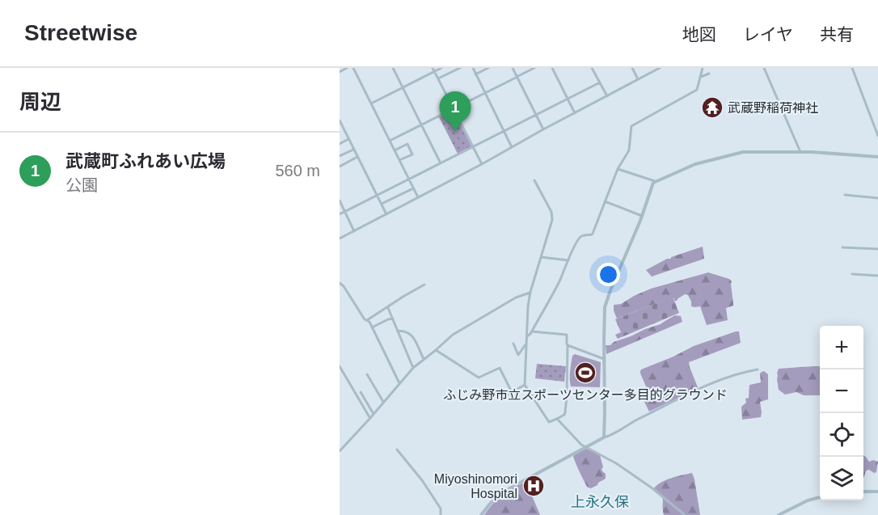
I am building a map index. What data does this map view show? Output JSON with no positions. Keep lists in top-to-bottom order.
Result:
{
  "districts": ["上永久保"],
  "places": {
    "temple": ["武蔵野稲荷神社"],
    "sports": ["ふじみ野市⽴スポーツセンター多⽬的グラウンド"],
    "hospital": ["Miyoshinomori Hospital"]
  },
  "page": {
    "header": "Streetwise",
    "nav": ["地図", "レイヤ", "共有"],
    "heading": "周辺",
    "pins": "1",
    "list": [
      {
        "mark": "1",
        "name": "武蔵町ふれあい広場",
        "note": "公園",
        "value": "560 m"
      }
    ],
    "map_buttons": ["+", "−"]
  }
}
